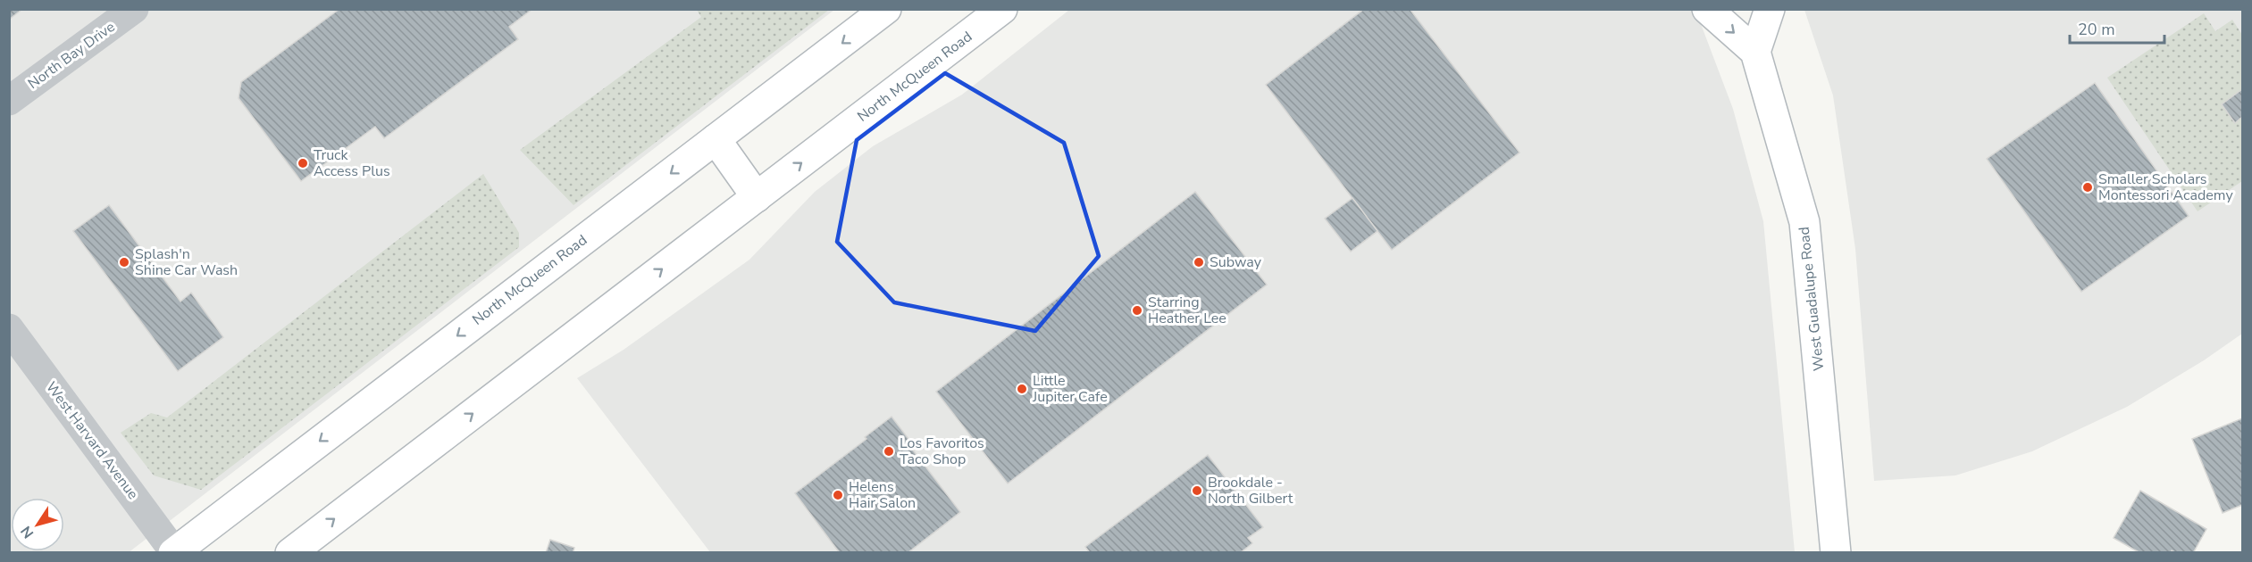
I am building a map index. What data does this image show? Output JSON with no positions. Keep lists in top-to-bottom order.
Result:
{
  "streets": {
    "main road": ["North McQueen Road", "West Guadalupe Road"],
    "street": ["North Bay Drive", "West Harvard Avenue"]
  },
  "crossings": [
    ["North McQueen Road", "West Harvard Avenue"]
  ],
  "places": [
    "Truck Access Plus",
    "Smaller Scholars Montessori Academy",
    "Splash'n Shine Car Wash",
    "Subway",
    "Starring Heather Lee",
    "Little Jupiter Cafe",
    "Los Favoritos Taco Shop",
    "Brookdale - North Gilbert",
    "Helens Hair Salon"
  ],
  "scale_bar": "20 m",
  "north": "bottom left"
}
